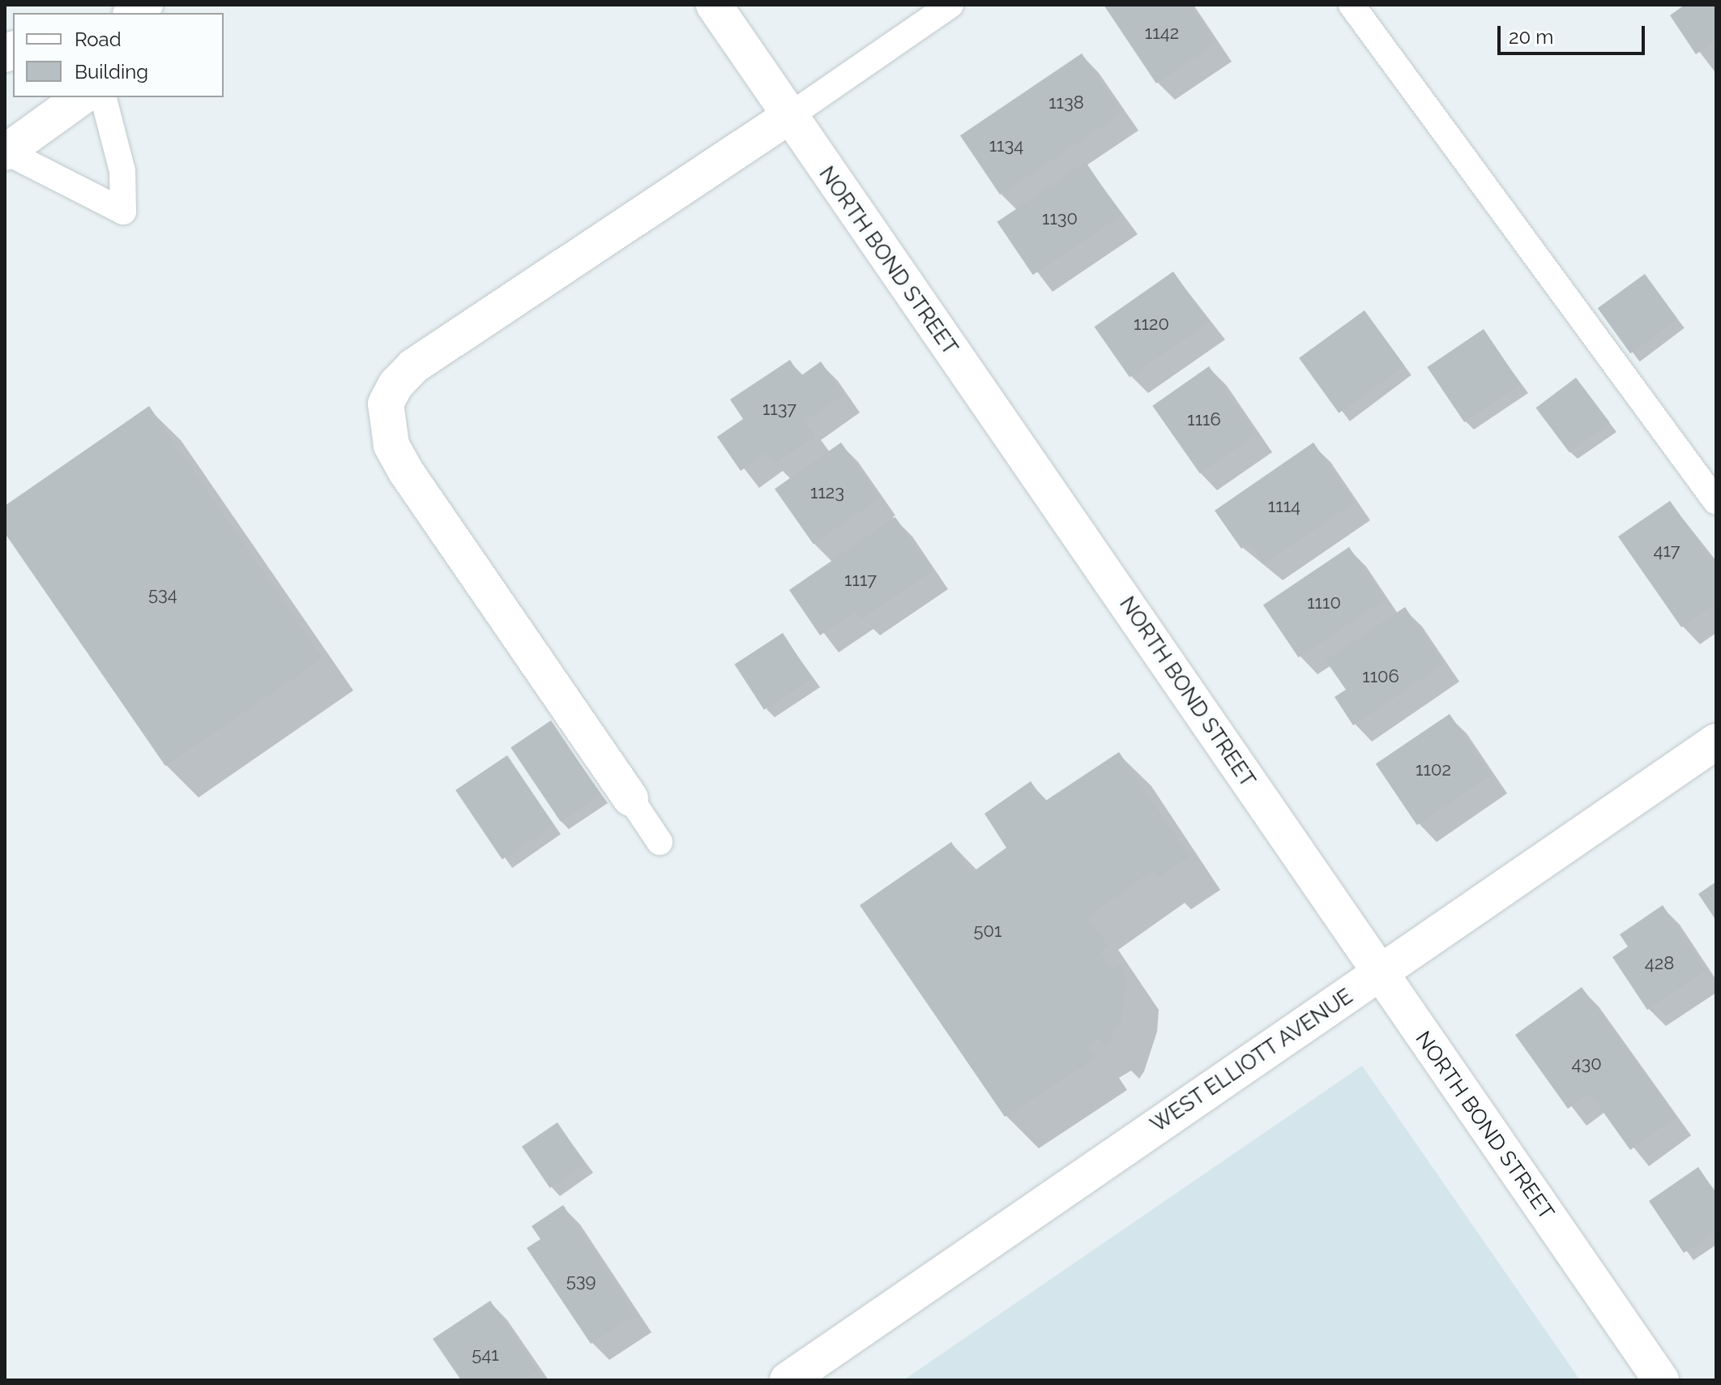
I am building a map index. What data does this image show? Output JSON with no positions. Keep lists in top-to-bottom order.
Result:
{
  "streets": {
    "street": ["NORTH BOND STREET", "WEST ELLIOTT AVENUE"]
  },
  "crossings": [
    ["NORTH BOND STREET", "WEST ELLIOTT AVENUE"]
  ],
  "house_numbers": [
    "1142",
    "1138",
    "1134",
    "1130",
    "1120",
    "1137",
    "1116",
    "1123",
    "1114",
    "417",
    "1117",
    "534",
    "1110",
    "1106",
    "1102",
    "501",
    "428",
    "430",
    "539",
    "541"
  ],
  "legend": ["Road", "Building"],
  "scale_bar": "20 m"
}
